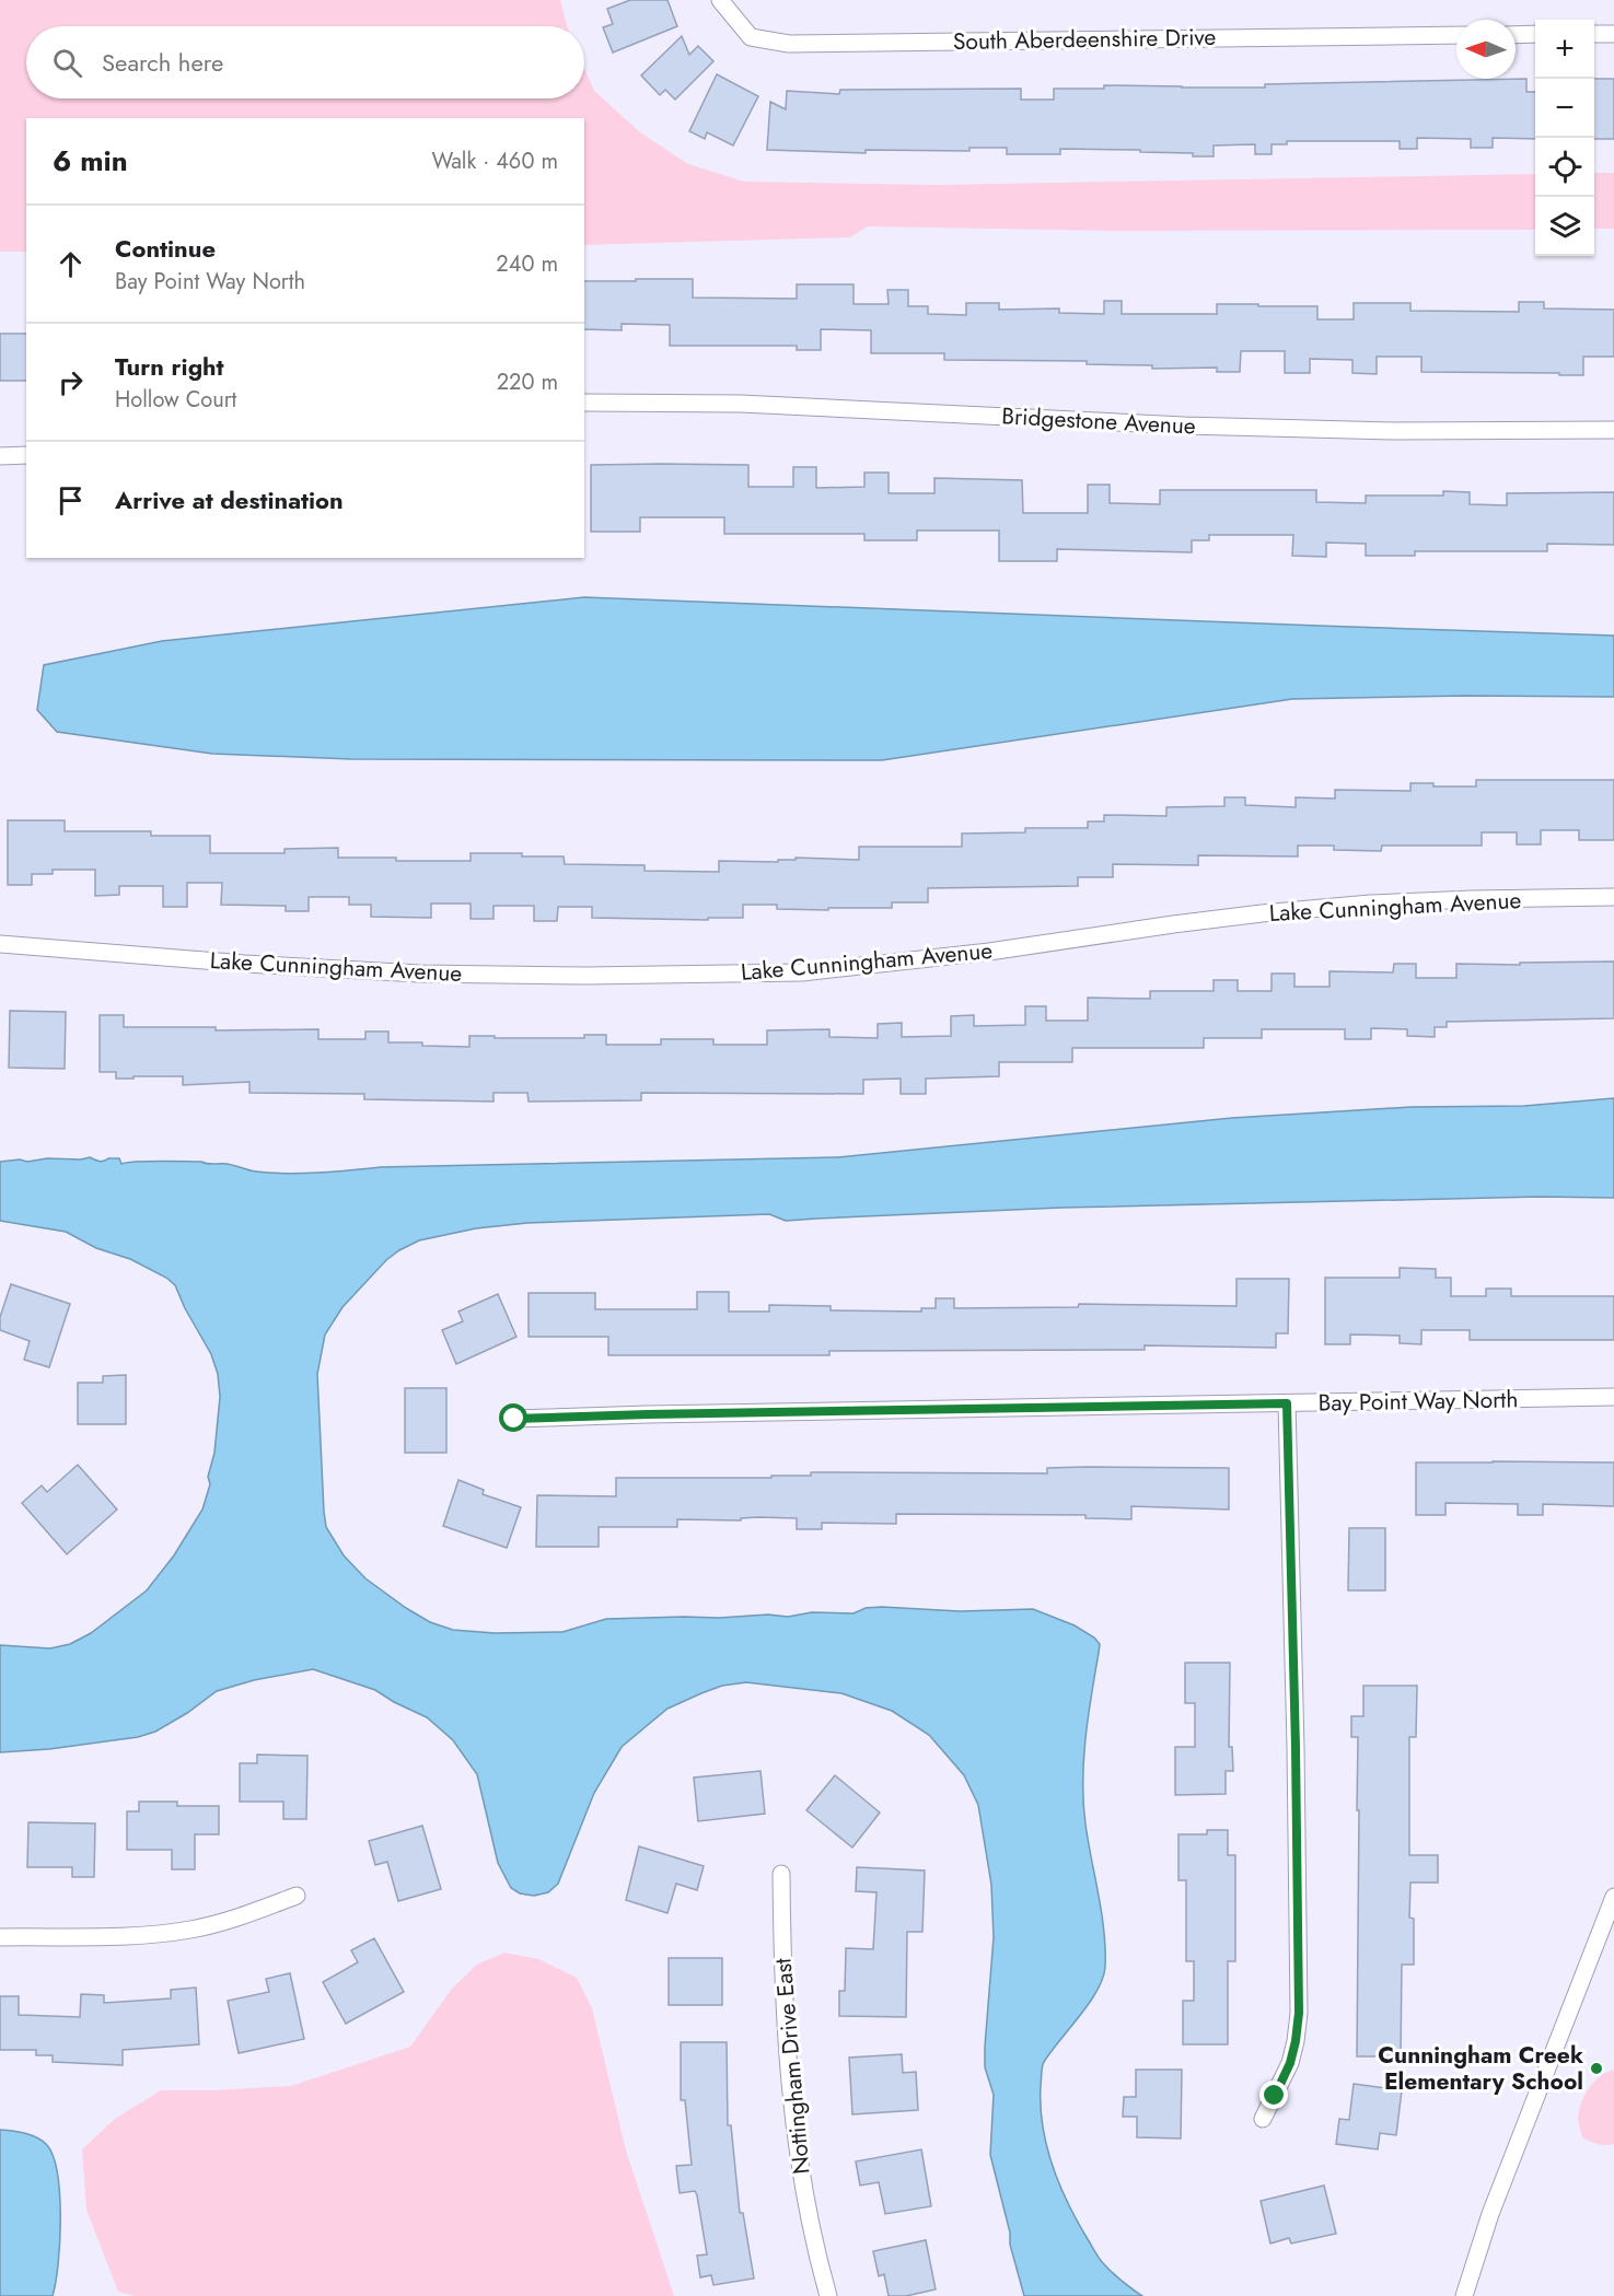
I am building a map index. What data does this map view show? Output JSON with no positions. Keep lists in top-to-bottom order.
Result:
{
  "streets": {
    "street": [
      "South Aberdeenshire Drive",
      "Bridgestone Avenue",
      "Lake Cunningham Avenue",
      "Bay Point Way North",
      "Nottingham Drive East"
    ]
  },
  "places": ["Cunningham Creek Elementary School"],
  "north": "left",
  "page": {
    "map_buttons": ["+", "−"],
    "search": "Search here",
    "heading": ["6 min", "Walk · 460 m"],
    "list": [
      ["Continue", "Bay Point Way North", "240 m"],
      ["Turn right", "Hollow Court", "220 m"],
      "Arrive at destination"
    ]
  }
}
